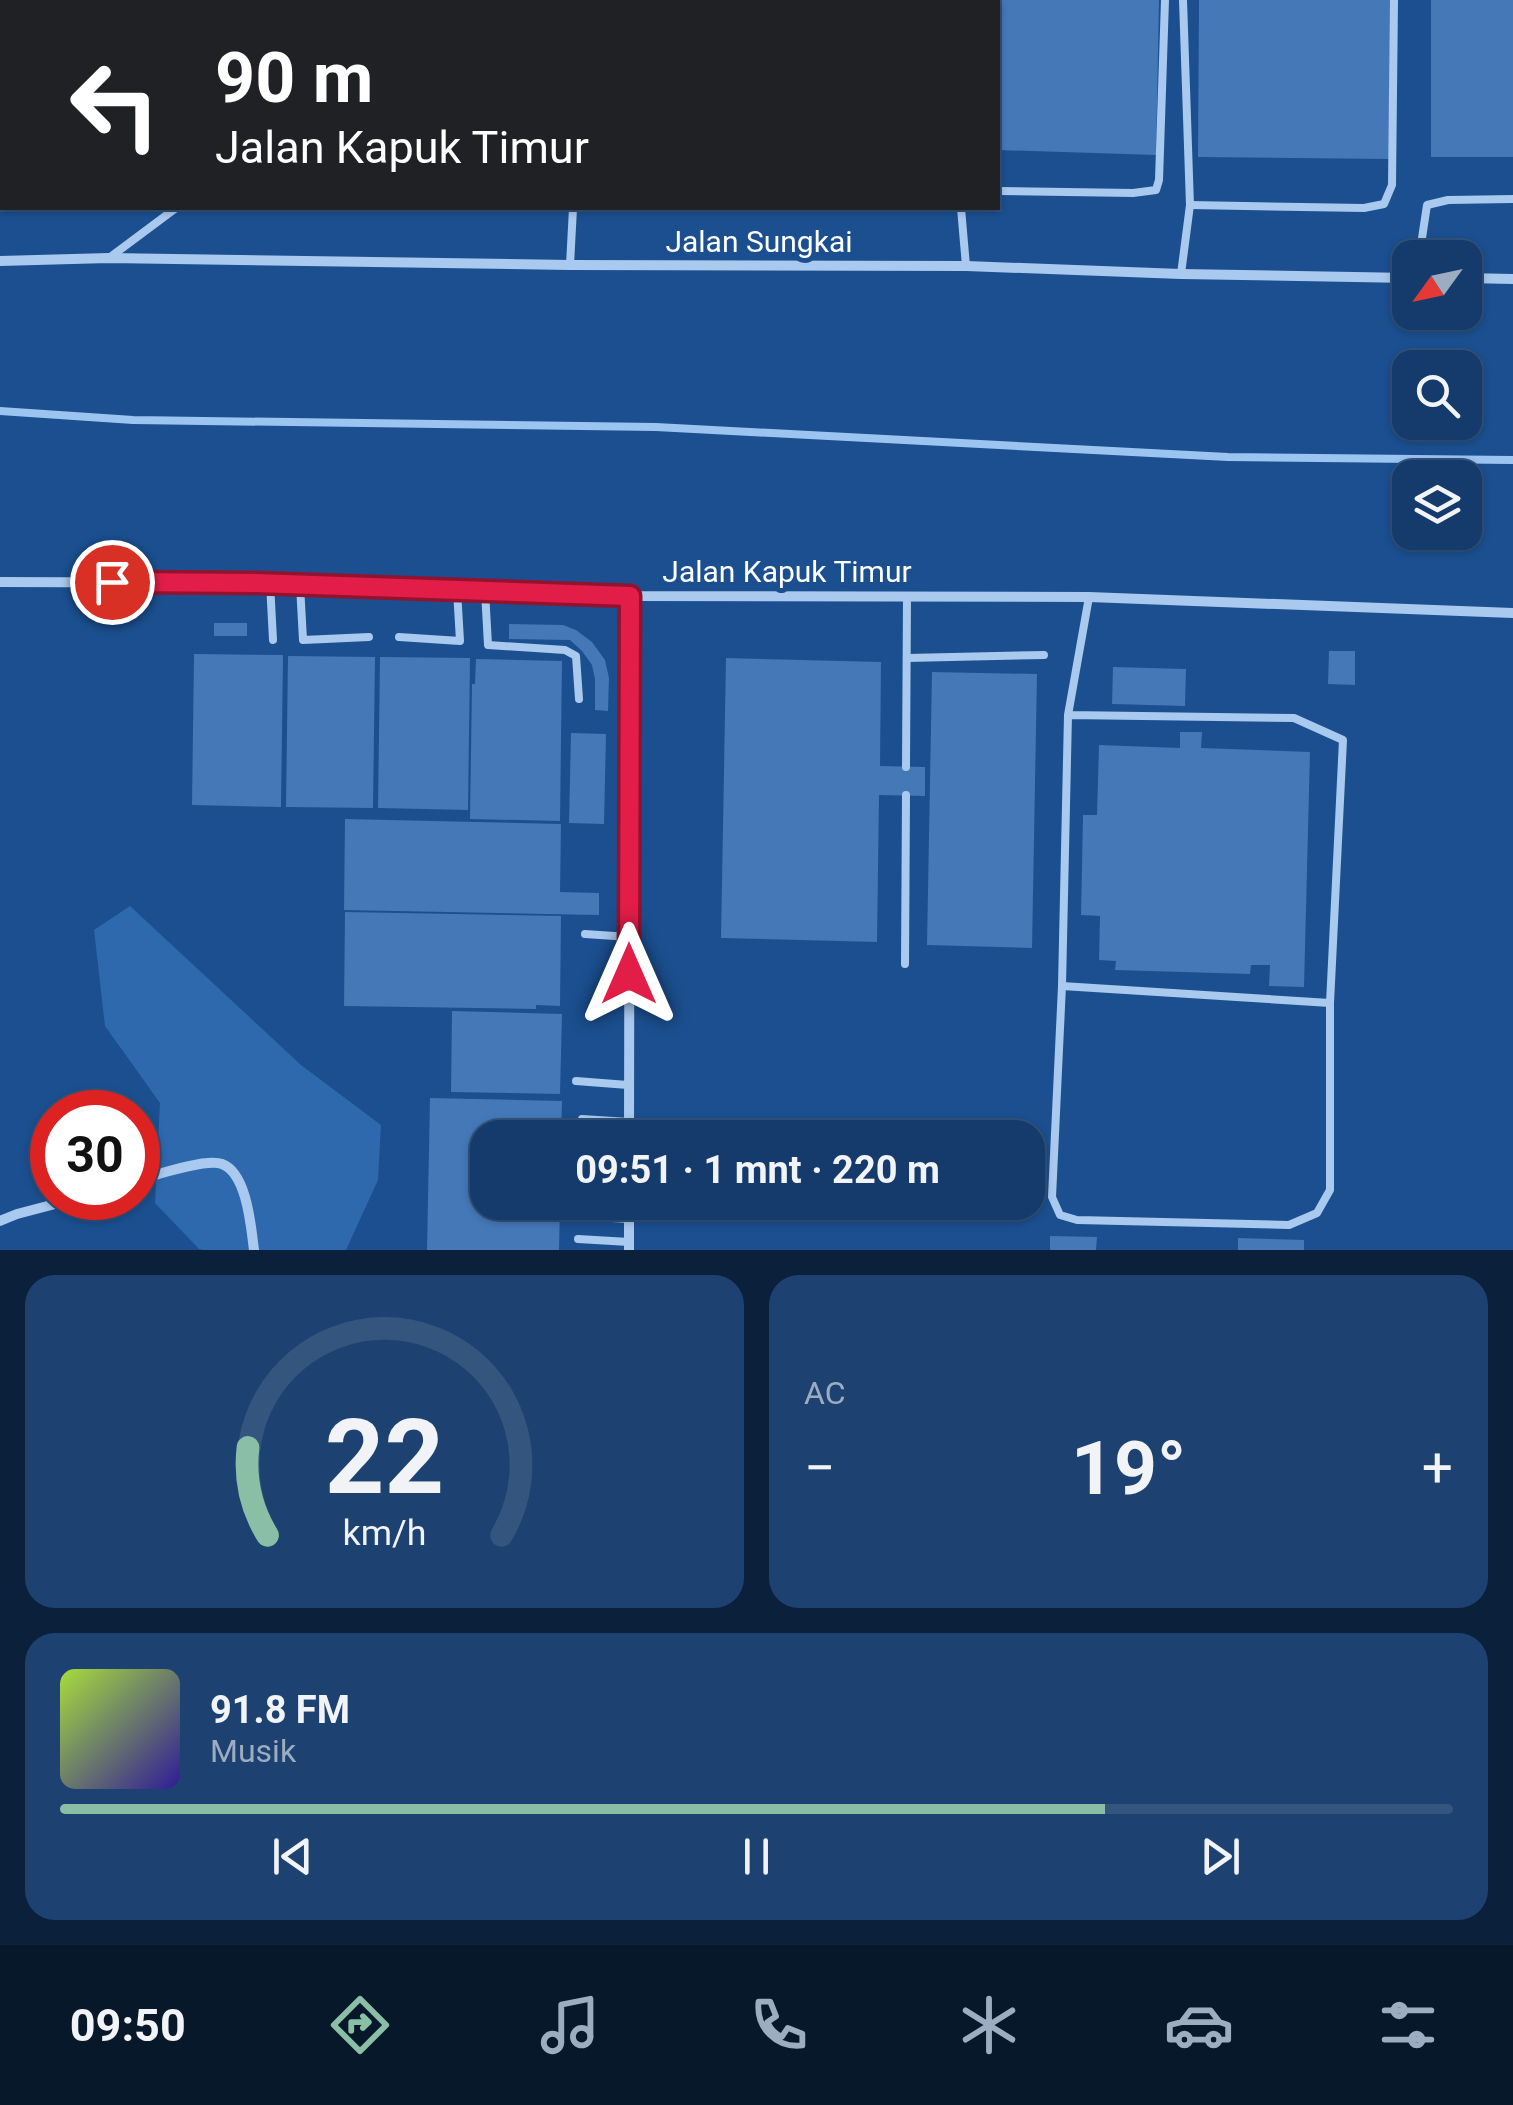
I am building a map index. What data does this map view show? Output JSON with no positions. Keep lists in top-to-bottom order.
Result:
{
  "streets": {
    "street": ["Jalan Sungkai", "Jalan Kapuk Timur"]
  },
  "north": "bottom left",
  "page": {
    "turn": ["90 m", "Jalan Kapuk Timur"],
    "limit": "30",
    "trip": "09:51 · 1 mnt · 220 m",
    "tile": "AC",
    "heat": ["−", "19°", "+"],
    "song": ["91.8 FM", "Musik"],
    "tabs": "09:50",
    "gauge": ["22", "km/h"]
  }
}
